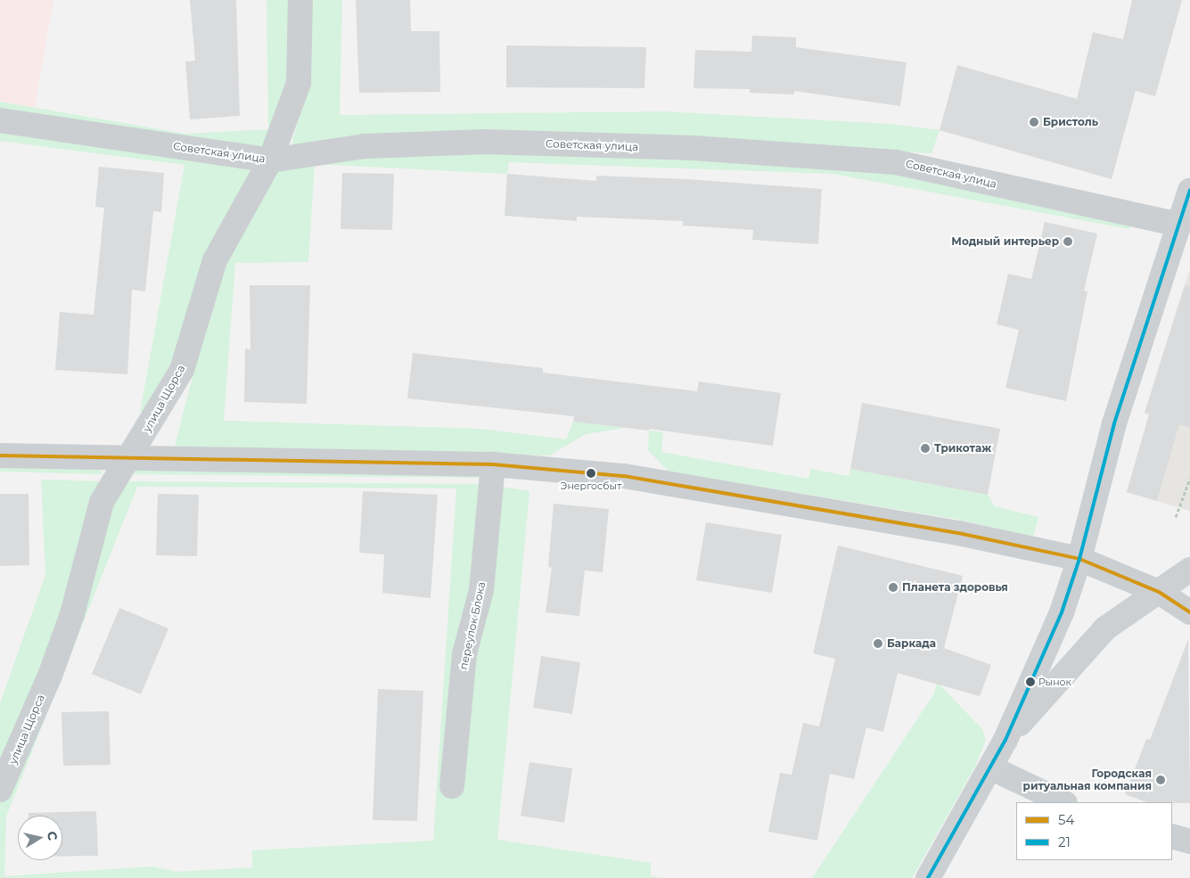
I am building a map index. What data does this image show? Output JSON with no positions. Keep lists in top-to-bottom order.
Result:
{
  "streets": {
    "street": ["Советская улица", "улица Щорса", "переулок Блока"]
  },
  "crossings": [
    ["Советская улица", "улица Щорса"]
  ],
  "places": [
    "Бристоль",
    "Модный интерьер",
    "Трикотаж",
    "Энергосбыт",
    "Планета здоровья",
    "Баркада",
    "Рынок",
    "Городская ритуальная компания"
  ],
  "lines": ["transit line 21", "transit line 54"],
  "legend": ["54", "21"],
  "north": "right"
}
